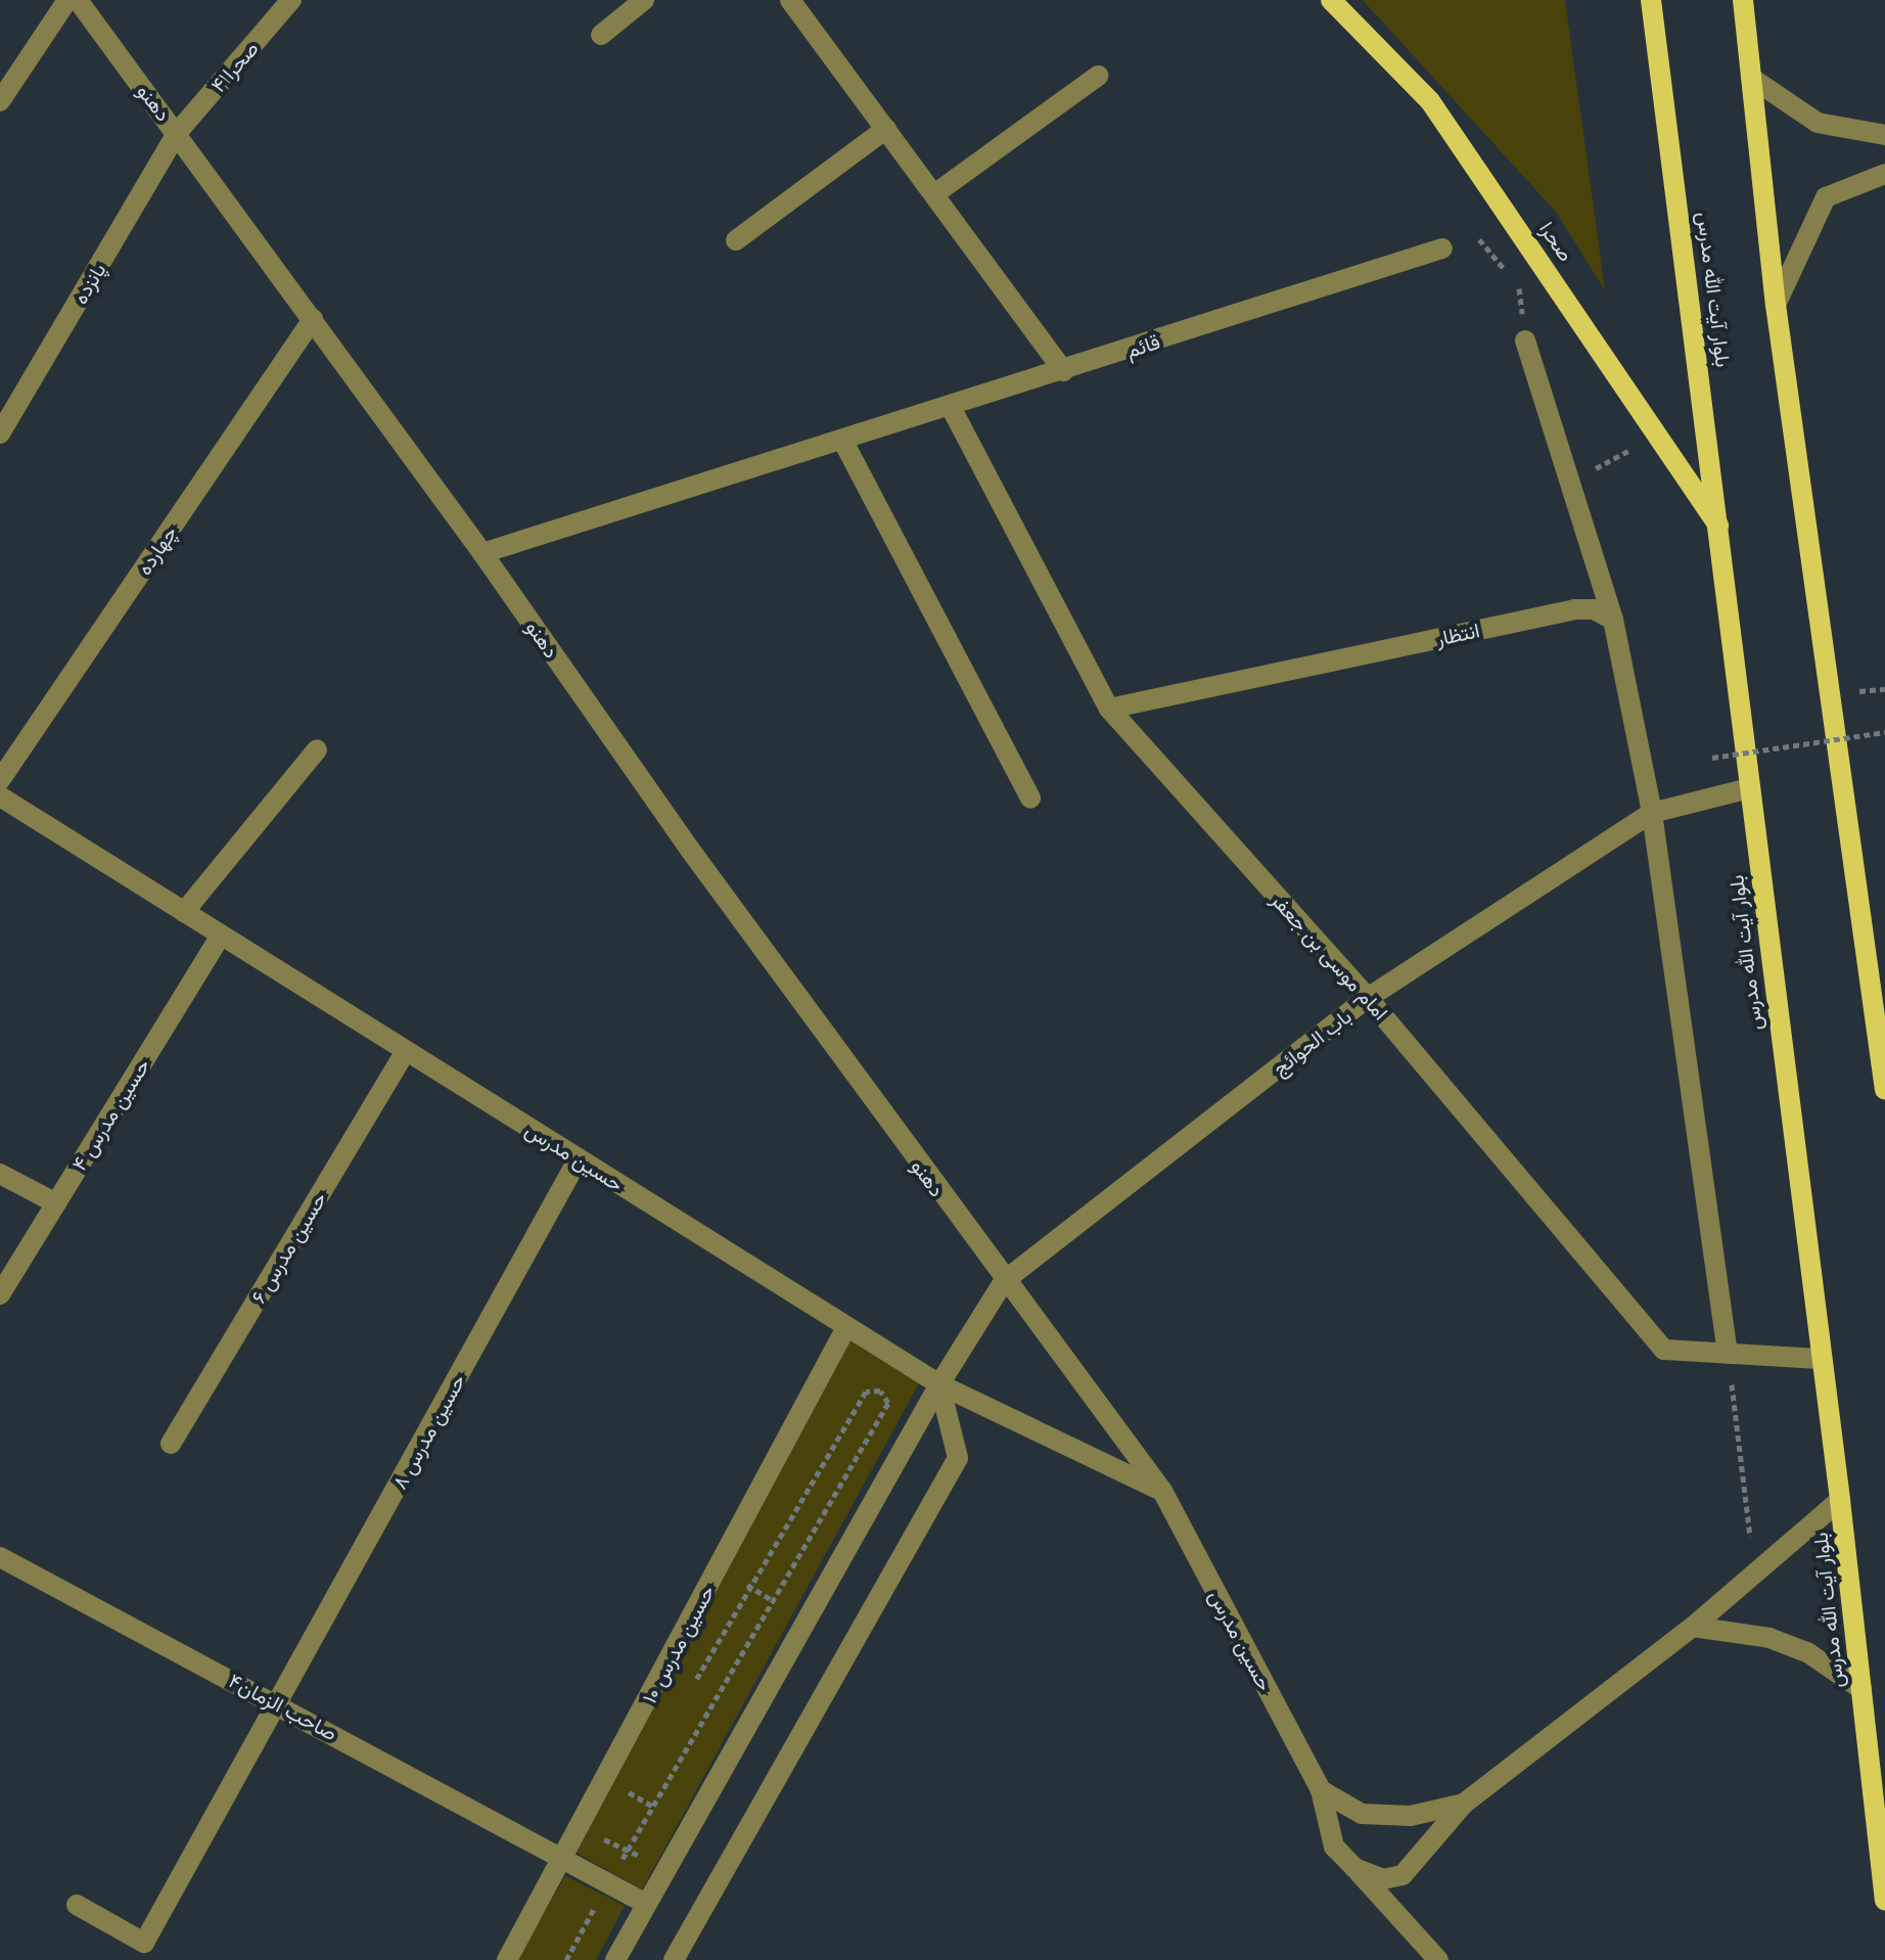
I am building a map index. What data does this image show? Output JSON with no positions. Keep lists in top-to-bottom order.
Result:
{
  "streets": {
    "main road": ["صحرا", "بلوار آیت الله مدرس"],
    "street": [
      "صحرا۴۱",
      "دهنو",
      "پانزده",
      "قائم",
      "چهارده",
      "انتظار",
      "امام موسی بن جعفر",
      "باب الحوائج",
      "حسین مدرس ۴",
      "حسین مدرس",
      "حسین مدرس ۶",
      "حسین مدرس ۸",
      "حسین مدرس ۱۰",
      "صاحب الزمان۴"
    ]
  },
  "crossings": [
    ["صحرا۴۱", "دهنو"],
    ["صحرا۴۱", "پانزده"],
    ["دهنو", "پانزده"],
    ["دهنو", "قائم"],
    ["دهنو", "چهارده"],
    ["دهنو", "باب الحوائج"],
    ["دهنو", "حسین مدرس"],
    ["صحرا", "بلوار آیت الله مدرس"],
    ["بلوار آیت الله مدرس", "امام موسی بن جعفر"],
    ["بلوار آیت الله مدرس", "باب الحوائج"],
    ["قائم", "امام موسی بن جعفر"],
    ["انتظار", "امام موسی بن جعفر"],
    ["امام موسی بن جعفر", "باب الحوائج"],
    ["باب الحوائج", "حسین مدرس"],
    ["حسین مدرس ۴", "حسین مدرس"],
    ["حسین مدرس", "حسین مدرس ۶"],
    ["حسین مدرس", "حسین مدرس ۸"],
    ["حسین مدرس", "حسین مدرس ۱۰"],
    ["حسین مدرس ۸", "صاحب الزمان۴"],
    ["حسین مدرس ۱۰", "صاحب الزمان۴"]
  ]
}
